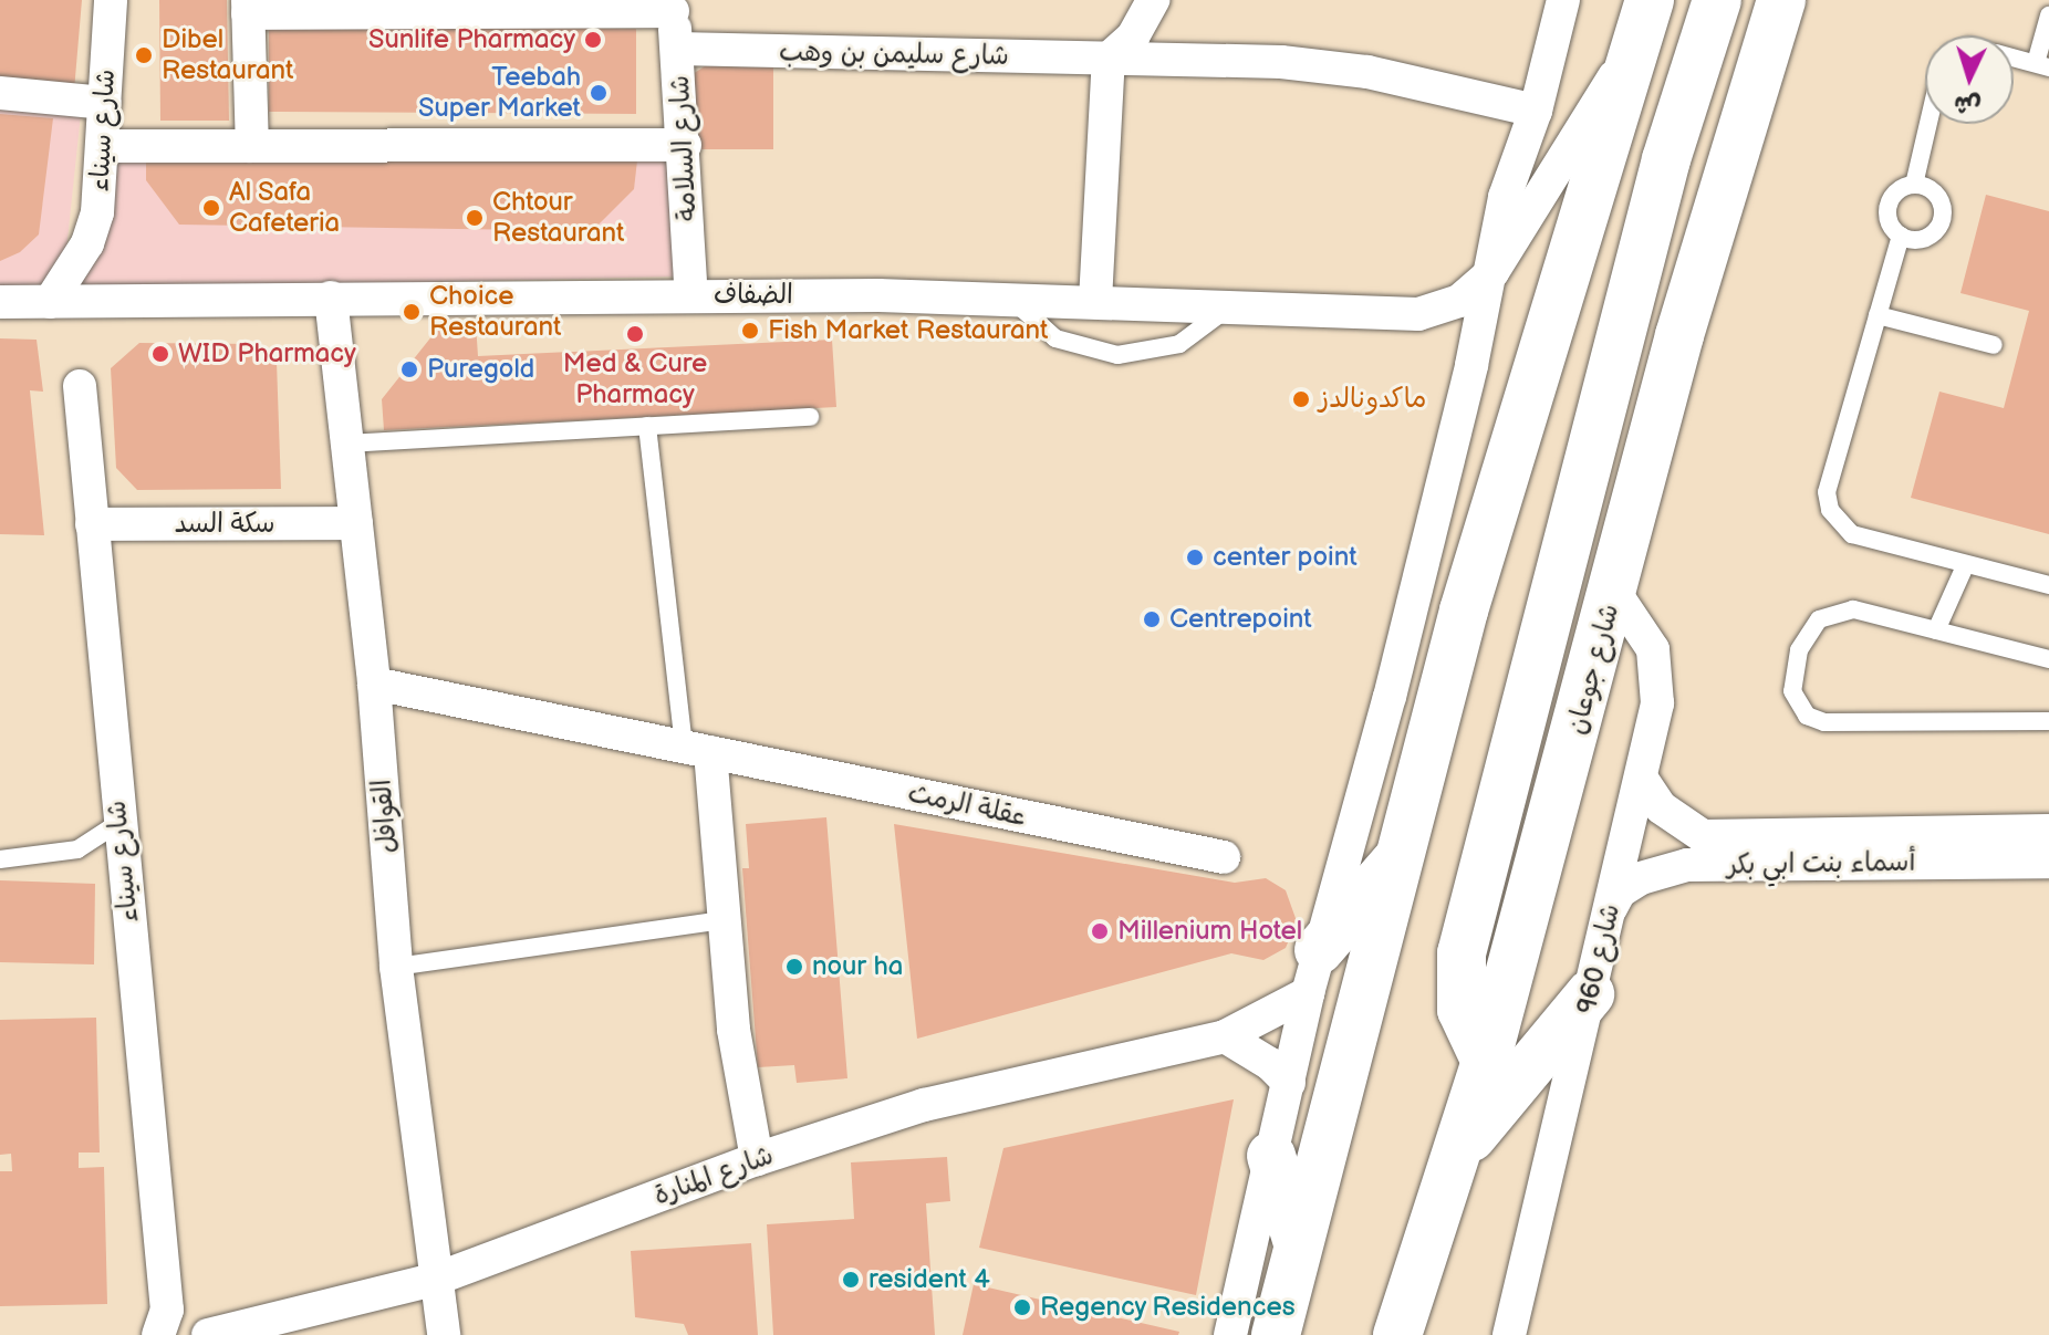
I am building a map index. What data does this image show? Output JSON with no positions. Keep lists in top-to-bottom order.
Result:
{
  "streets": {
    "main road": ["شارع جوعان"],
    "street": [
      "شارع سليمن بن وهب",
      "شارع سيناء",
      "شارع السلامة",
      "الضفاف",
      "سكة السد",
      "عقلة الرمث",
      "القوافل",
      "أسماء بنت ابي بكر",
      "شارع 960",
      "شارع المنارة"
    ]
  },
  "crossings": [
    ["شارع سليمن بن وهب", "شارع السلامة"],
    ["شارع سيناء", "الضفاف"],
    ["شارع سيناء", "سكة السد"],
    ["شارع السلامة", "الضفاف"],
    ["الضفاف", "القوافل"],
    ["سكة السد", "القوافل"],
    ["شارع جوعان", "شارع 960"],
    ["عقلة الرمث", "القوافل"],
    ["القوافل", "شارع المنارة"],
    ["أسماء بنت ابي بكر", "شارع 960"]
  ],
  "places": [
    "Sunlife Pharmacy",
    "Dibel Restaurant",
    "Teebah Super Market",
    "Al Safa Cafeteria",
    "Chtour Restaurant",
    "Choice Restaurant",
    "Fish Market Restaurant",
    "Med & Cure Pharmacy",
    "WID Pharmacy",
    "Puregold",
    "ماكدونالدز",
    "center point",
    "Centrepoint",
    "Millenium Hotel",
    "nour ha",
    "resident 4",
    "Regency Residences"
  ],
  "north": "bottom"
}
